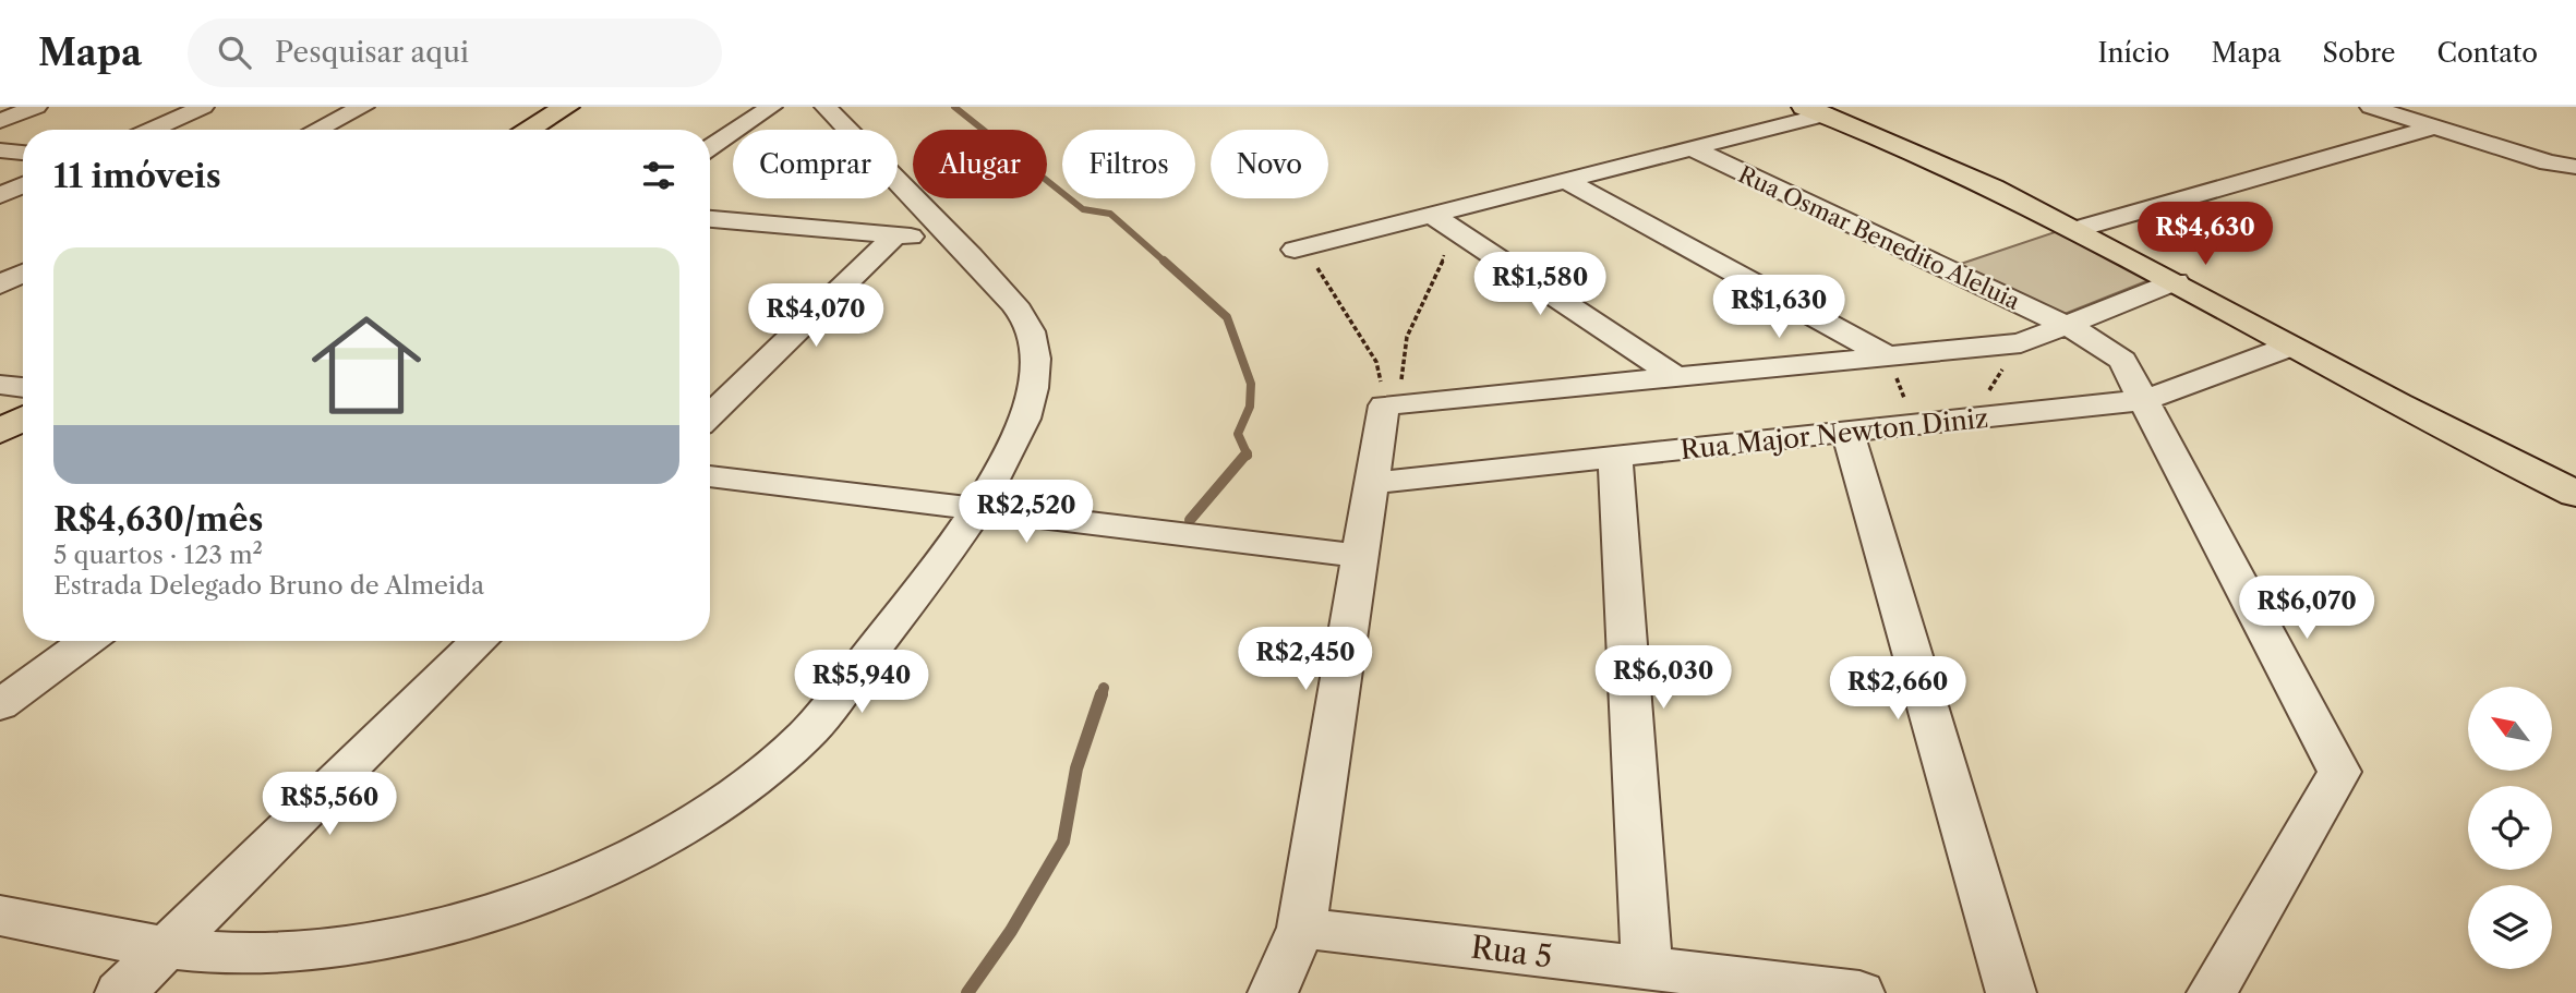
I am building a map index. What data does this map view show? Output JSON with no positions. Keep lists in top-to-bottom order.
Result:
{
  "streets": {
    "street": ["Rua Osmar Benedito Aleluia", "Rua Major Newton Diniz", "Rua 5"]
  },
  "crossings": [
    ["Rua Osmar Benedito Aleluia", "Rua Major Newton Diniz"]
  ],
  "north": "top left",
  "page": {
    "header": "Mapa",
    "search": "Pesquisar aqui",
    "nav": [
      "Início",
      "Mapa",
      "Sobre",
      "Contato"
    ],
    "chip": [
      "Comprar",
      "Alugar",
      "Filtros",
      "Novo"
    ],
    "heading": "11 imóveis",
    "price": [
      "R$4,630",
      "R$1,580",
      "R$1,630",
      "R$4,070",
      "R$2,520",
      "R$6,070",
      "R$2,450",
      "R$6,030",
      "R$5,940",
      "R$2,660",
      "R$5,560"
    ],
    "list": [
      {
        "name": "R$4,630/mês",
        "note": "5 quartos · 123 m² · Estrada Delegado Bruno de Almeida"
      }
    ]
  }
}
